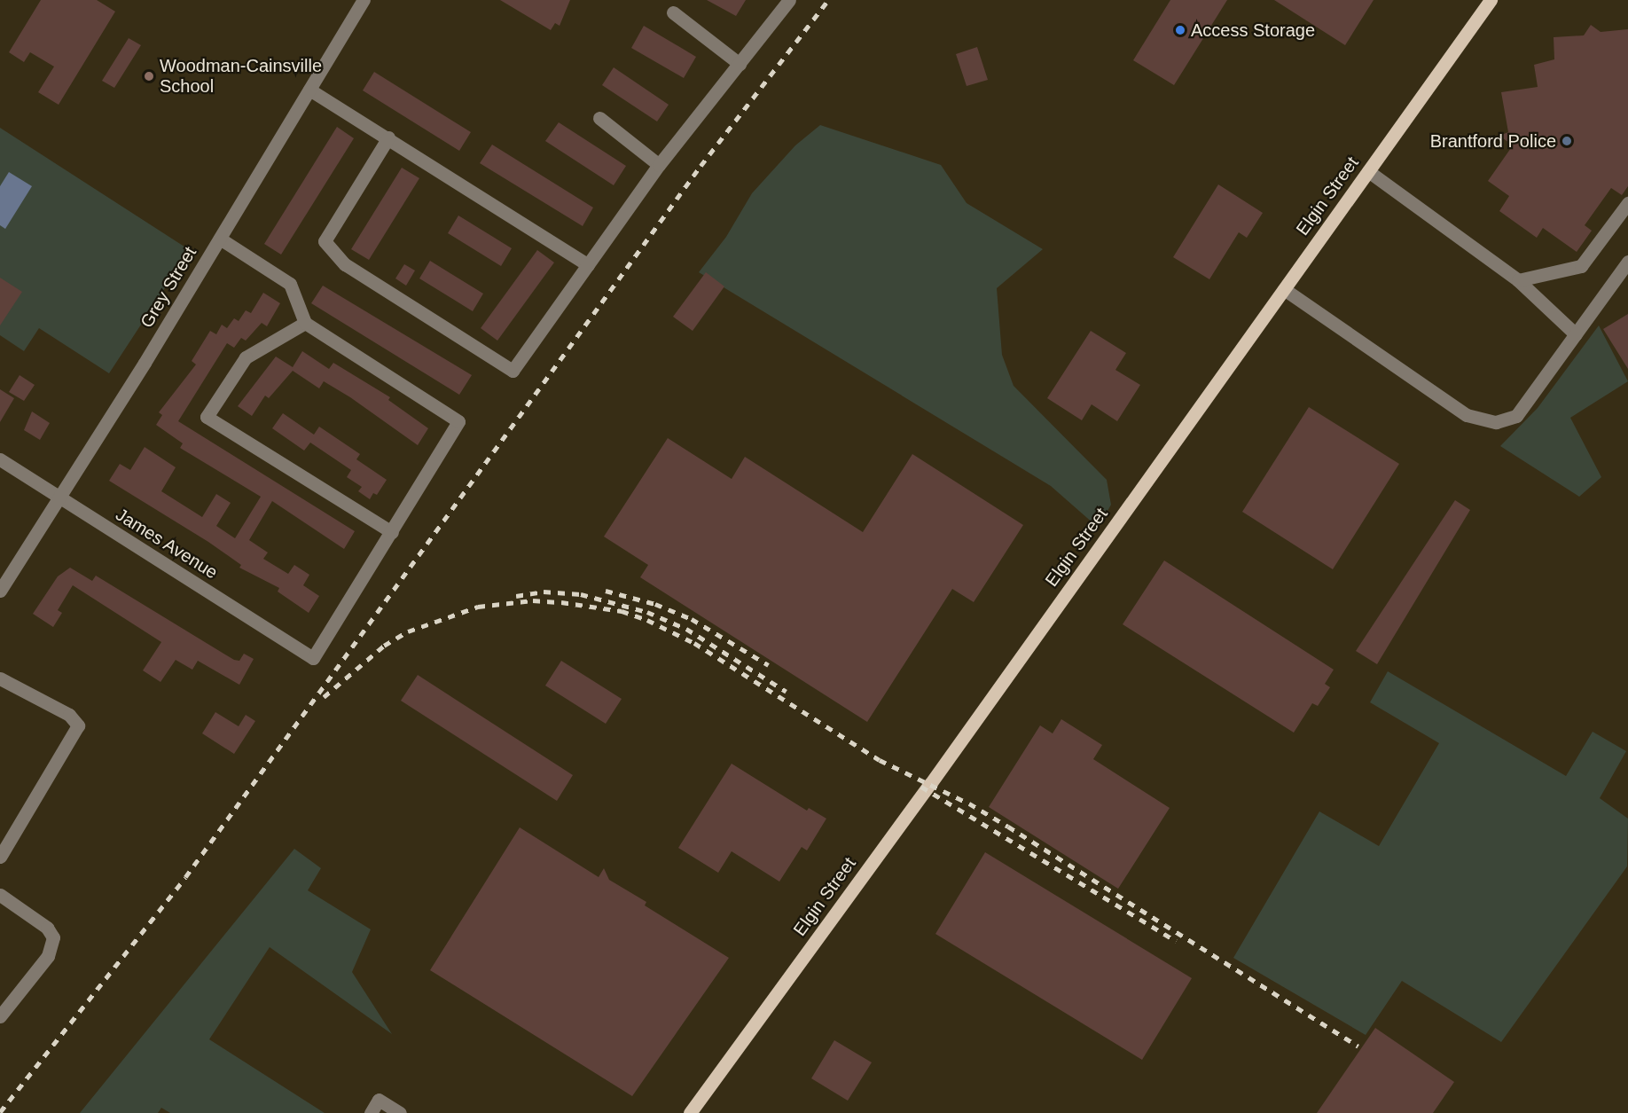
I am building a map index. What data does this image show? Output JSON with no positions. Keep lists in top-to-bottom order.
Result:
{
  "streets": {
    "main road": ["Elgin Street"],
    "street": ["Grey Street", "James Avenue"]
  },
  "crossings": [
    ["Grey Street", "James Avenue"]
  ],
  "places": ["Access Storage", "Woodman-Cainsville School", "Brantford Police"]
}
